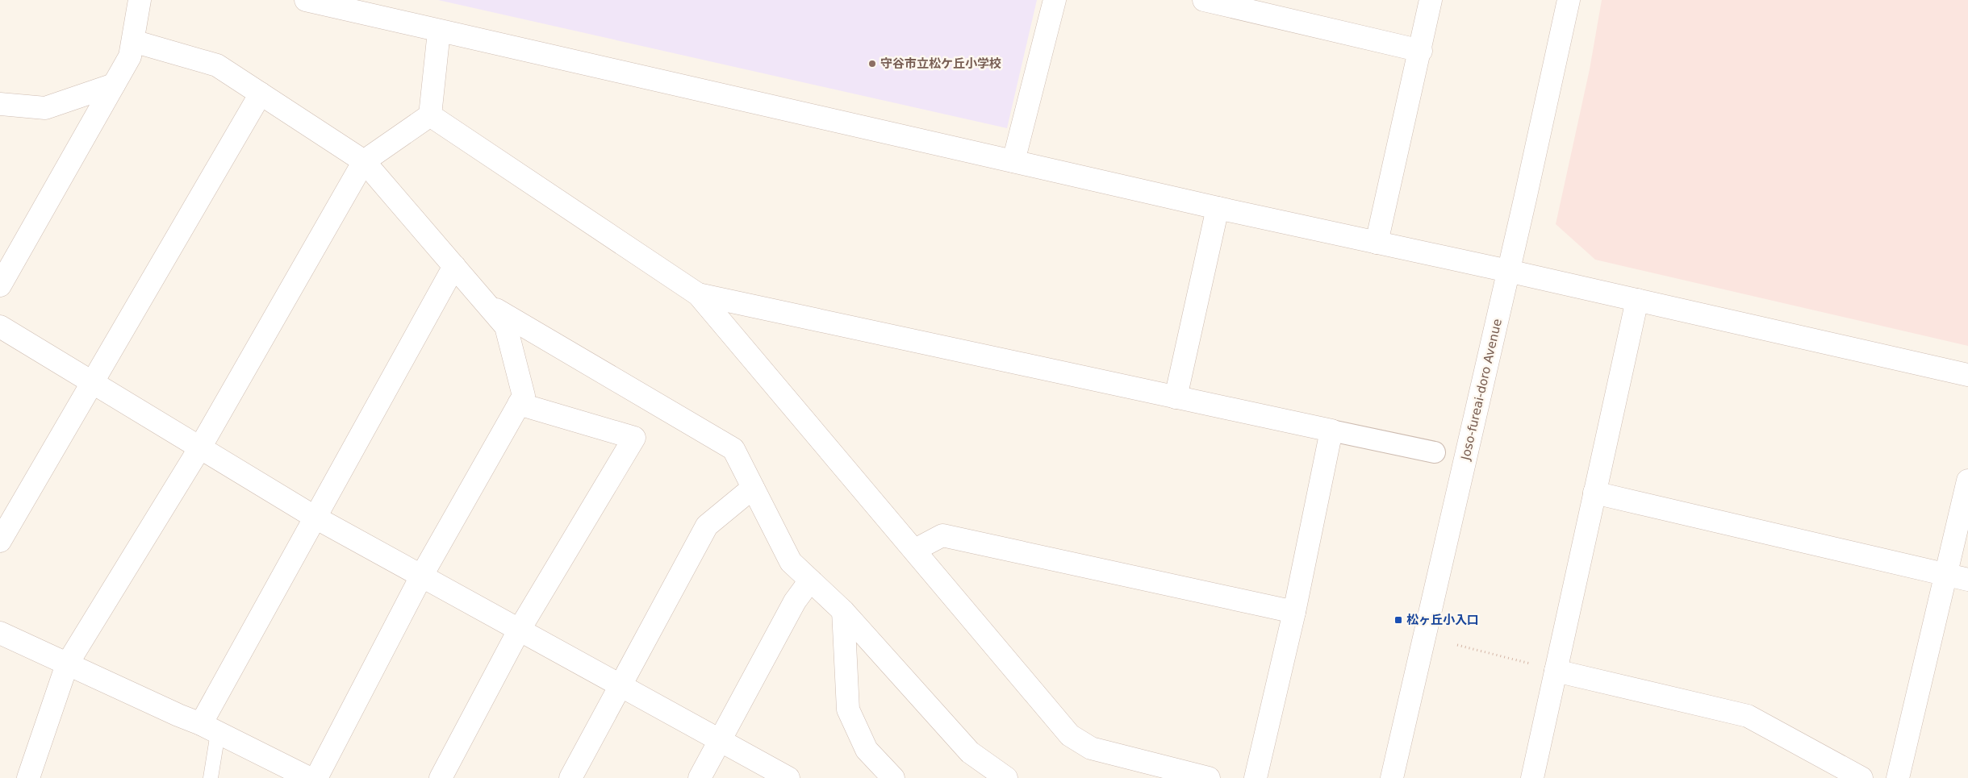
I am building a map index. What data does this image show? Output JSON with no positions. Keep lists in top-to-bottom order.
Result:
{
  "streets": {
    "street": ["Joso-fureai-doro Avenue"]
  },
  "places": {
    "other": ["守谷市立松ケ丘小学校"],
    "transit": ["松ヶ丘小入口"]
  }
}
